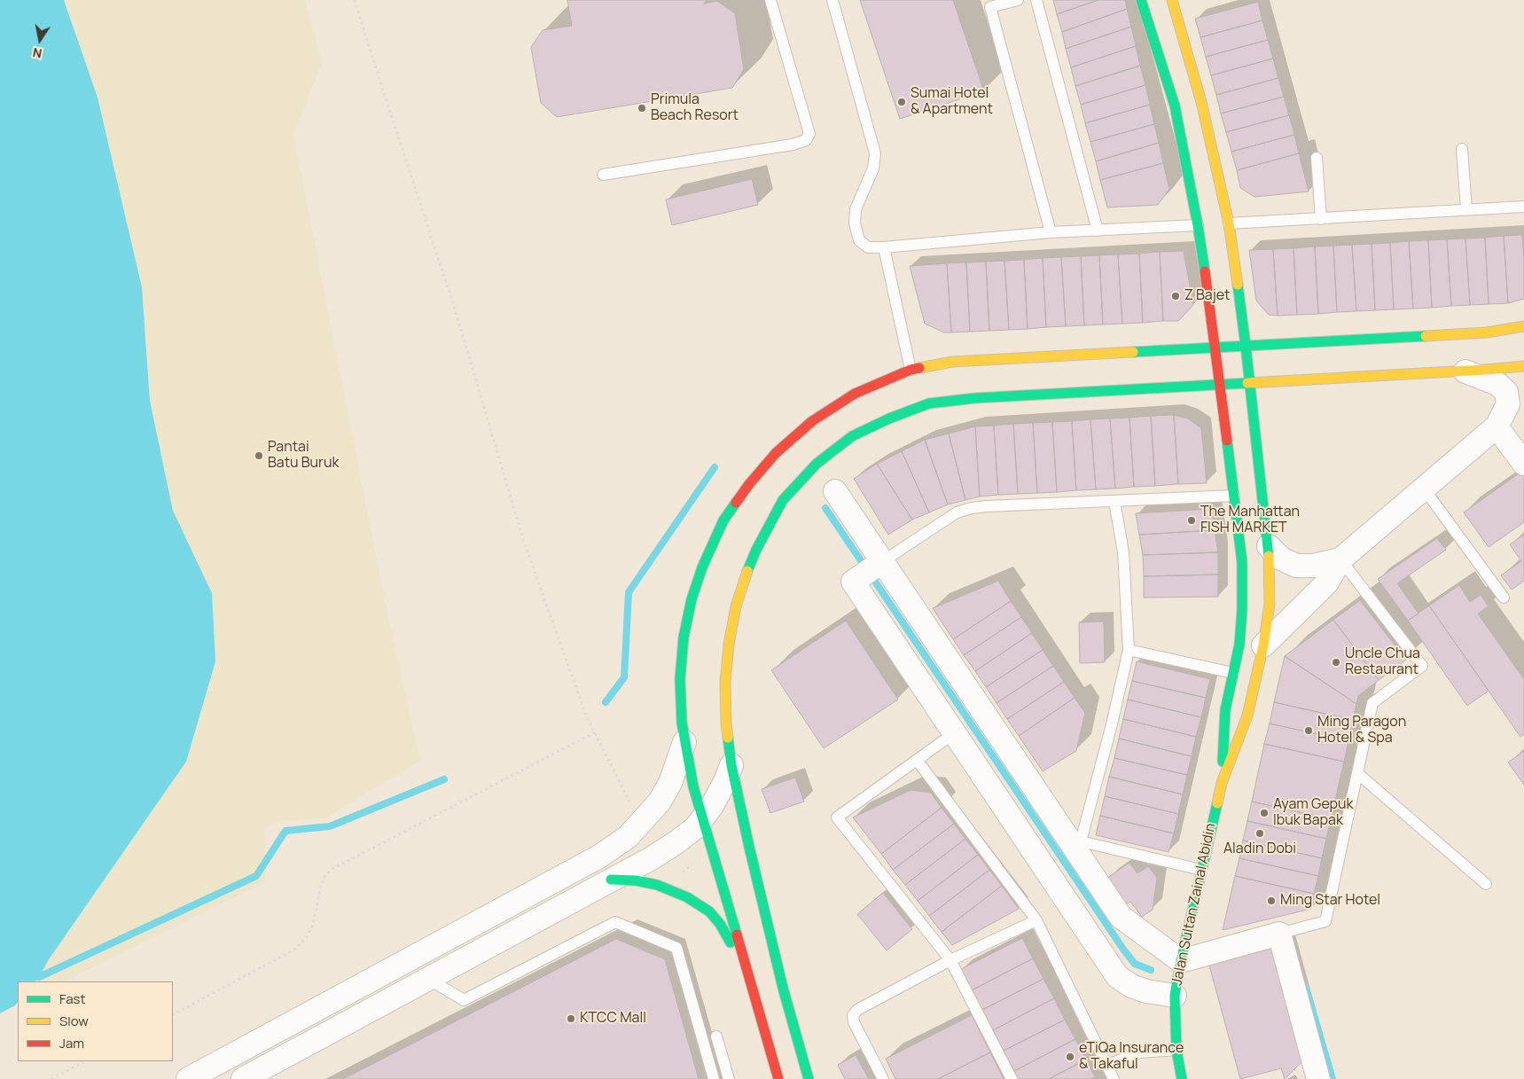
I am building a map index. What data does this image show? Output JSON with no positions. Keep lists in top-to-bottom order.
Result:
{
  "streets": {
    "main road": ["Jalan Sultan Zainal Abidin"]
  },
  "places": [
    "Sumai Hotel & Apartment",
    "Primula Beach Resort",
    "Z Bajet",
    "Pantai Batu Buruk",
    "The Manhattan FISH MARKET",
    "Uncle Chua Restaurant",
    "Ming Paragon Hotel & Spa",
    "Ayam Gepuk Ibuk Bapak",
    "Aladin Dobi",
    "Ming Star Hotel",
    "KTCC Mall",
    "eTiQa Insurance & Takaful"
  ],
  "legend": ["Fast", "Slow", "Jam"],
  "north": "bottom"
}
